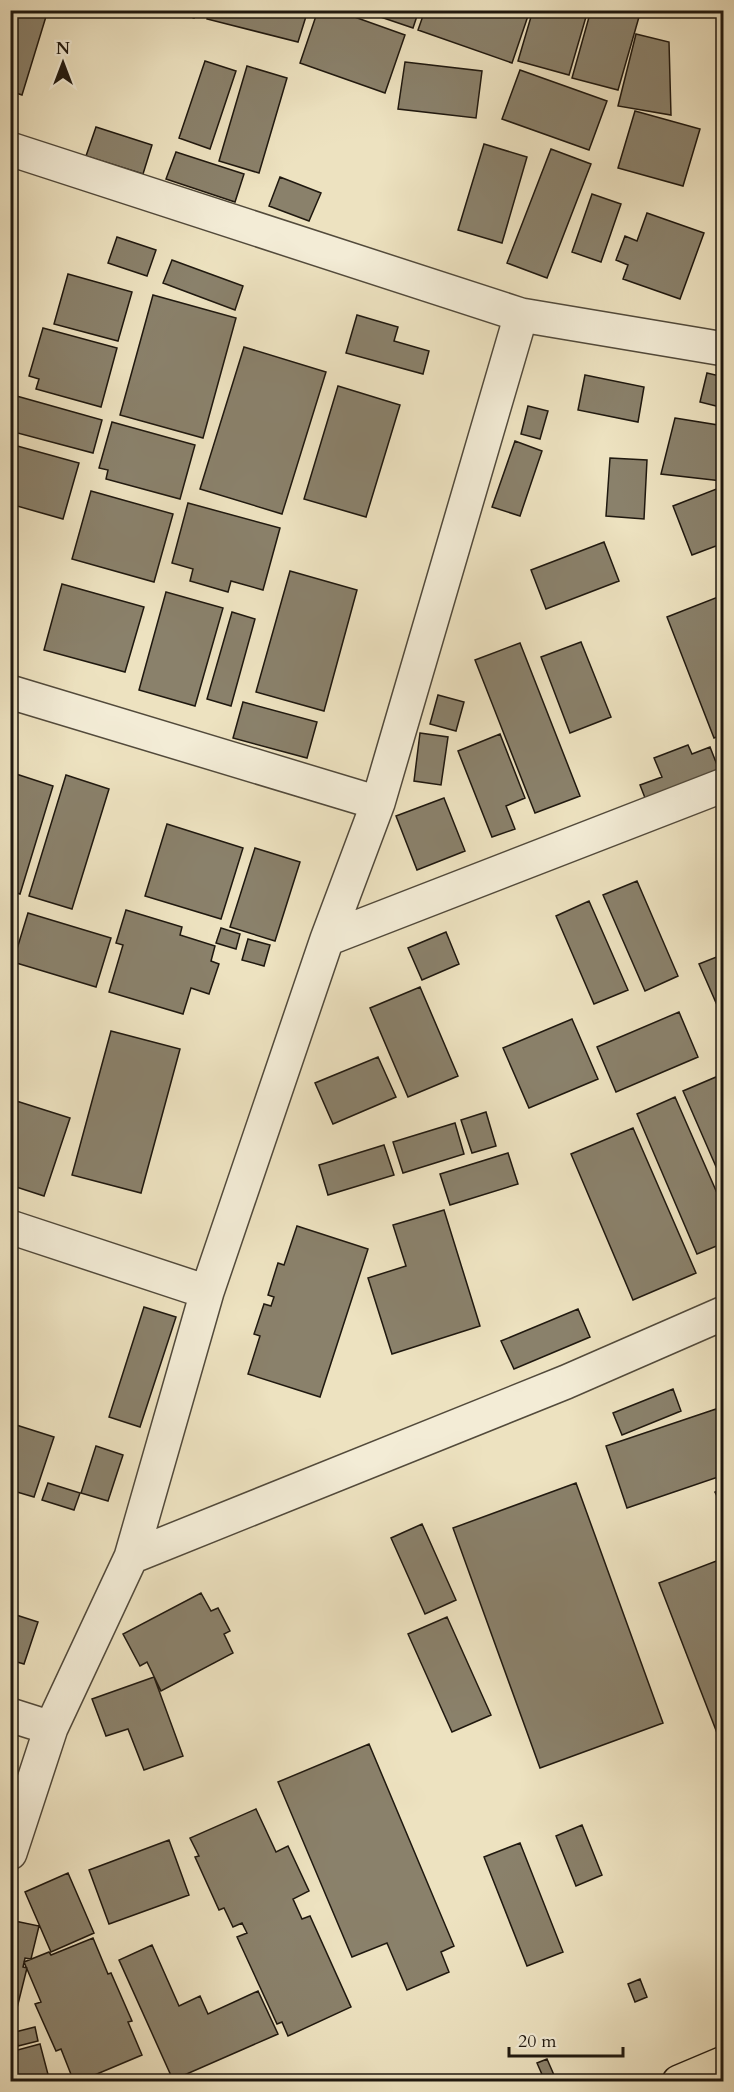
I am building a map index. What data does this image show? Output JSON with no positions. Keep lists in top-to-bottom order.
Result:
{
  "scale_bar": "20 m",
  "north": "top"
}
